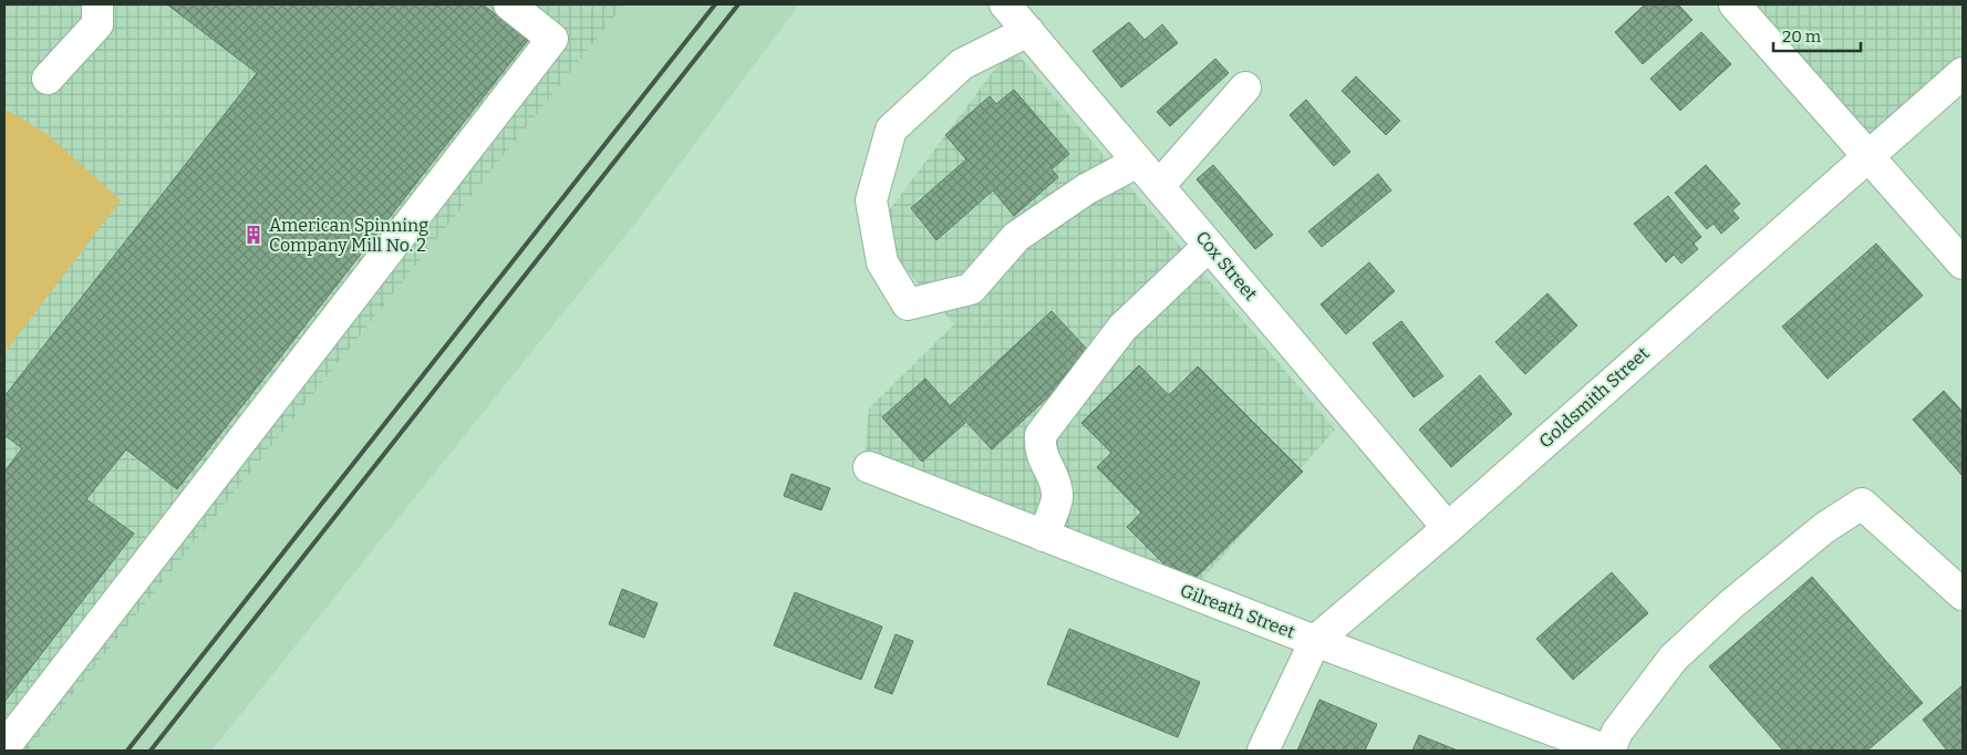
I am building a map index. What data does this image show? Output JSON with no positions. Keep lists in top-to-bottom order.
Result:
{
  "streets": {
    "street": ["Cox Street", "Goldsmith Street", "Gilreath Street"]
  },
  "crossings": [
    ["Cox Street", "Goldsmith Street"],
    ["Goldsmith Street", "Gilreath Street"]
  ],
  "places": {
    "building": ["American Spinning Company Mill No. 2"]
  },
  "scale_bar": "20 m"
}
